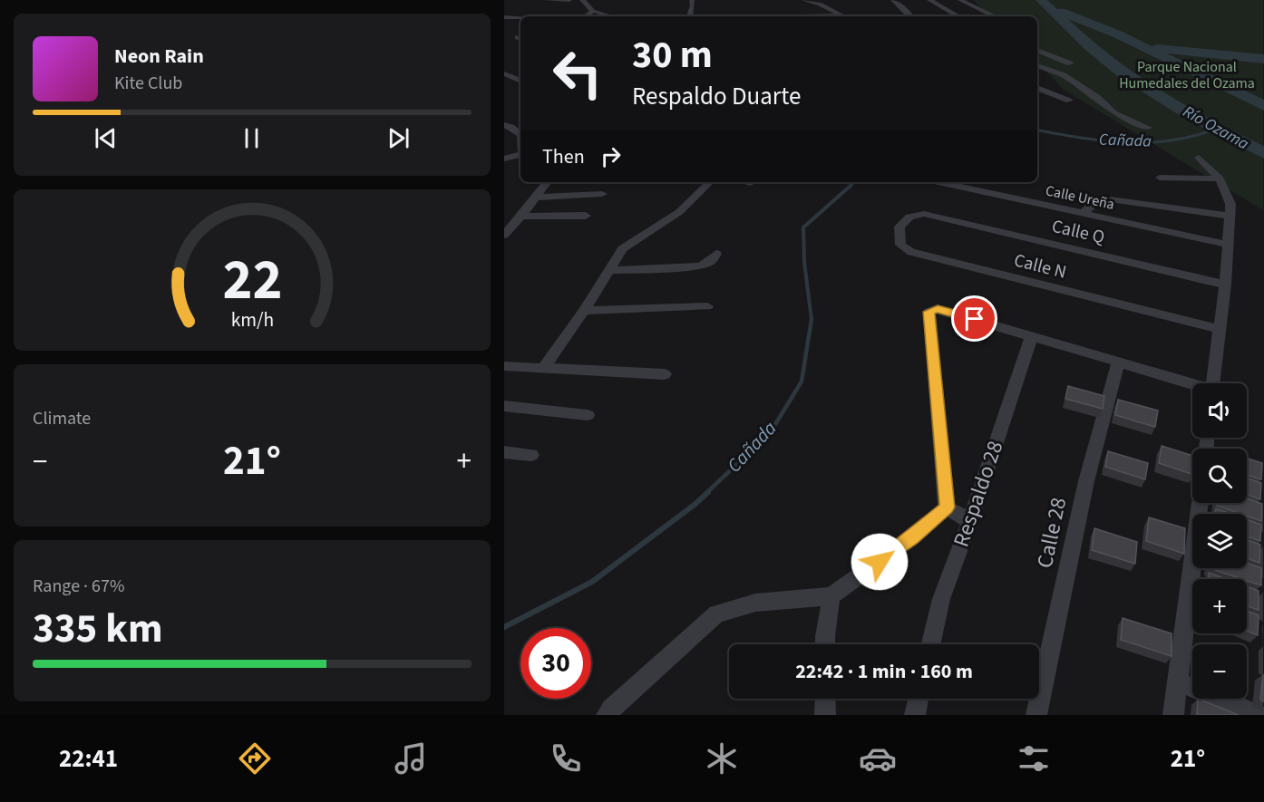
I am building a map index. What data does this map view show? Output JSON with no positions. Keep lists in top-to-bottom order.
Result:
{
  "streets": {
    "street": [
      "Calle Ureña",
      "Calle Q",
      "Calle N",
      "Respaldo 28",
      "Calle 28"
    ]
  },
  "crossings": [
    ["Calle Q", "Calle N"]
  ],
  "water": ["Río Ozama", "Cañada"],
  "parks": ["Parque Nacional Humedales del Ozama"],
  "page": {
    "turn": ["30 m", "Respaldo Duarte"],
    "song": ["Neon Rain", "Kite Club"],
    "then": "Then",
    "tile": [
      "Climate",
      ["Range · 67%", "335 km"]
    ],
    "map_buttons": ["+", "−"],
    "heat": ["−", "21°", "+"],
    "limit": "30",
    "trip": "22:42 · 1 min · 160 m",
    "tabs": ["22:41", "21°"],
    "gauge": ["22", "km/h"]
  }
}
